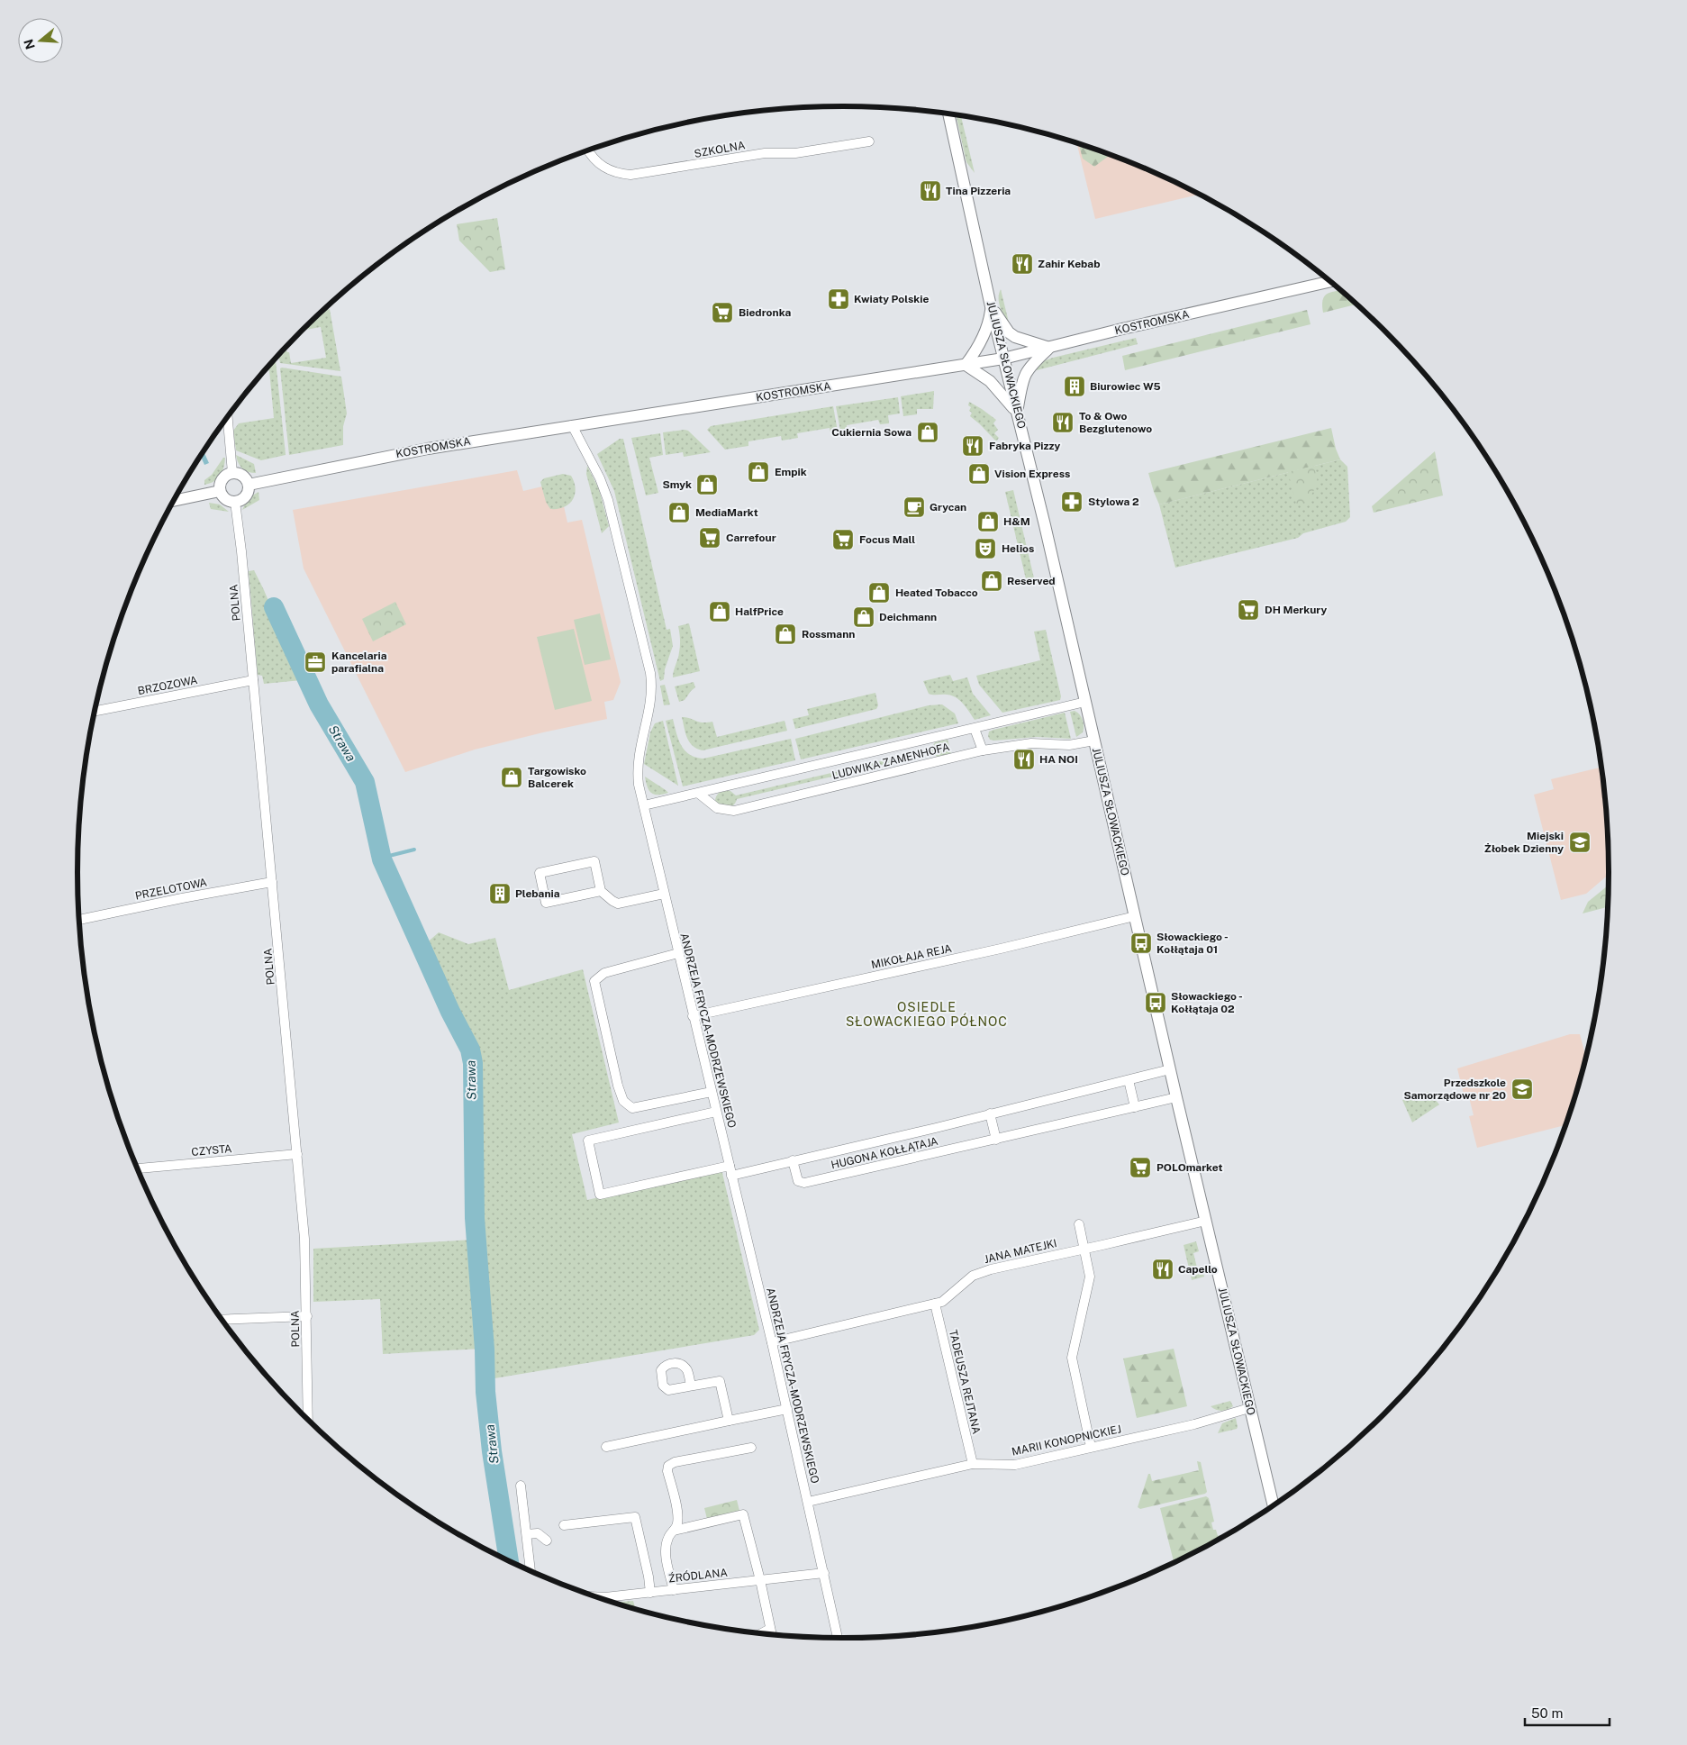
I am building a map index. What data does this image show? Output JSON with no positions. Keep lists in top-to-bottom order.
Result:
{
  "streets": {
    "street": [
      "SZKOLNA",
      "KOSTROMSKA",
      "JULIUSZA SŁOWACKIEGO",
      "POLNA",
      "BRZOZOWA",
      "LUDWIKA ZAMENHOFA",
      "PRZELOTOWA",
      "MIKOŁAJA REJA",
      "ANDRZEJA FRYCZA-MODRZEWSKIEGO",
      "CZYSTA",
      "HUGONA KOŁŁĄTAJA",
      "JANA MATEJKI",
      "TADEUSZA REJTANA",
      "MARII KONOPNICKIEJ",
      "ŹRÓDLANA"
    ]
  },
  "crossings": [
    ["KOSTROMSKA", "JULIUSZA SŁOWACKIEGO"],
    ["KOSTROMSKA", "POLNA"],
    ["KOSTROMSKA", "ANDRZEJA FRYCZA-MODRZEWSKIEGO"],
    ["JULIUSZA SŁOWACKIEGO", "LUDWIKA ZAMENHOFA"],
    ["JULIUSZA SŁOWACKIEGO", "MIKOŁAJA REJA"],
    ["JULIUSZA SŁOWACKIEGO", "HUGONA KOŁŁĄTAJA"],
    ["JULIUSZA SŁOWACKIEGO", "JANA MATEJKI"],
    ["JULIUSZA SŁOWACKIEGO", "MARII KONOPNICKIEJ"],
    ["POLNA", "BRZOZOWA"],
    ["POLNA", "PRZELOTOWA"],
    ["POLNA", "CZYSTA"],
    ["LUDWIKA ZAMENHOFA", "ANDRZEJA FRYCZA-MODRZEWSKIEGO"],
    ["MIKOŁAJA REJA", "ANDRZEJA FRYCZA-MODRZEWSKIEGO"],
    ["ANDRZEJA FRYCZA-MODRZEWSKIEGO", "HUGONA KOŁŁĄTAJA"],
    ["ANDRZEJA FRYCZA-MODRZEWSKIEGO", "JANA MATEJKI"],
    ["ANDRZEJA FRYCZA-MODRZEWSKIEGO", "MARII KONOPNICKIEJ"],
    ["ANDRZEJA FRYCZA-MODRZEWSKIEGO", "ŹRÓDLANA"],
    ["JANA MATEJKI", "TADEUSZA REJTANA"],
    ["TADEUSZA REJTANA", "MARII KONOPNICKIEJ"]
  ],
  "districts": ["OSIEDLE SŁOWACKIEGO PÓŁNOC"],
  "water": ["Strawa"],
  "places": {
    "restaurant": [
      "Tina Pizzeria",
      "Zahir Kebab",
      "To & Owo Bezglutenowo",
      "Fabryka Pizzy",
      "HA NOI",
      "Capello"
    ],
    "pharmacy": ["Kwiaty Polskie", "Stylowa 2"],
    "supermarket": [
      "Biedronka",
      "Carrefour",
      "Focus Mall",
      "DH Merkury",
      "POLOmarket"
    ],
    "building": ["Biurowiec W5", "Plebania"],
    "shop": [
      "Cukiernia Sowa",
      "Empik",
      "Vision Express",
      "Smyk",
      "MediaMarkt",
      "H&M",
      "Reserved",
      "Heated Tobacco",
      "HalfPrice",
      "Deichmann",
      "Rossmann",
      "Targowisko Balcerek"
    ],
    "cafe": ["Grycan"],
    "theatre": ["Helios"],
    "office": ["Kancelaria parafialna"],
    "school or university": ["Miejski Żłobek Dzienny", "Przedszkole Samorządowe nr 20"],
    "bus stop": ["Słowackiego - Kołłątaja 01", "Słowackiego - Kołłątaja 02"]
  },
  "scale_bar": "50 m",
  "north": "left"
}
